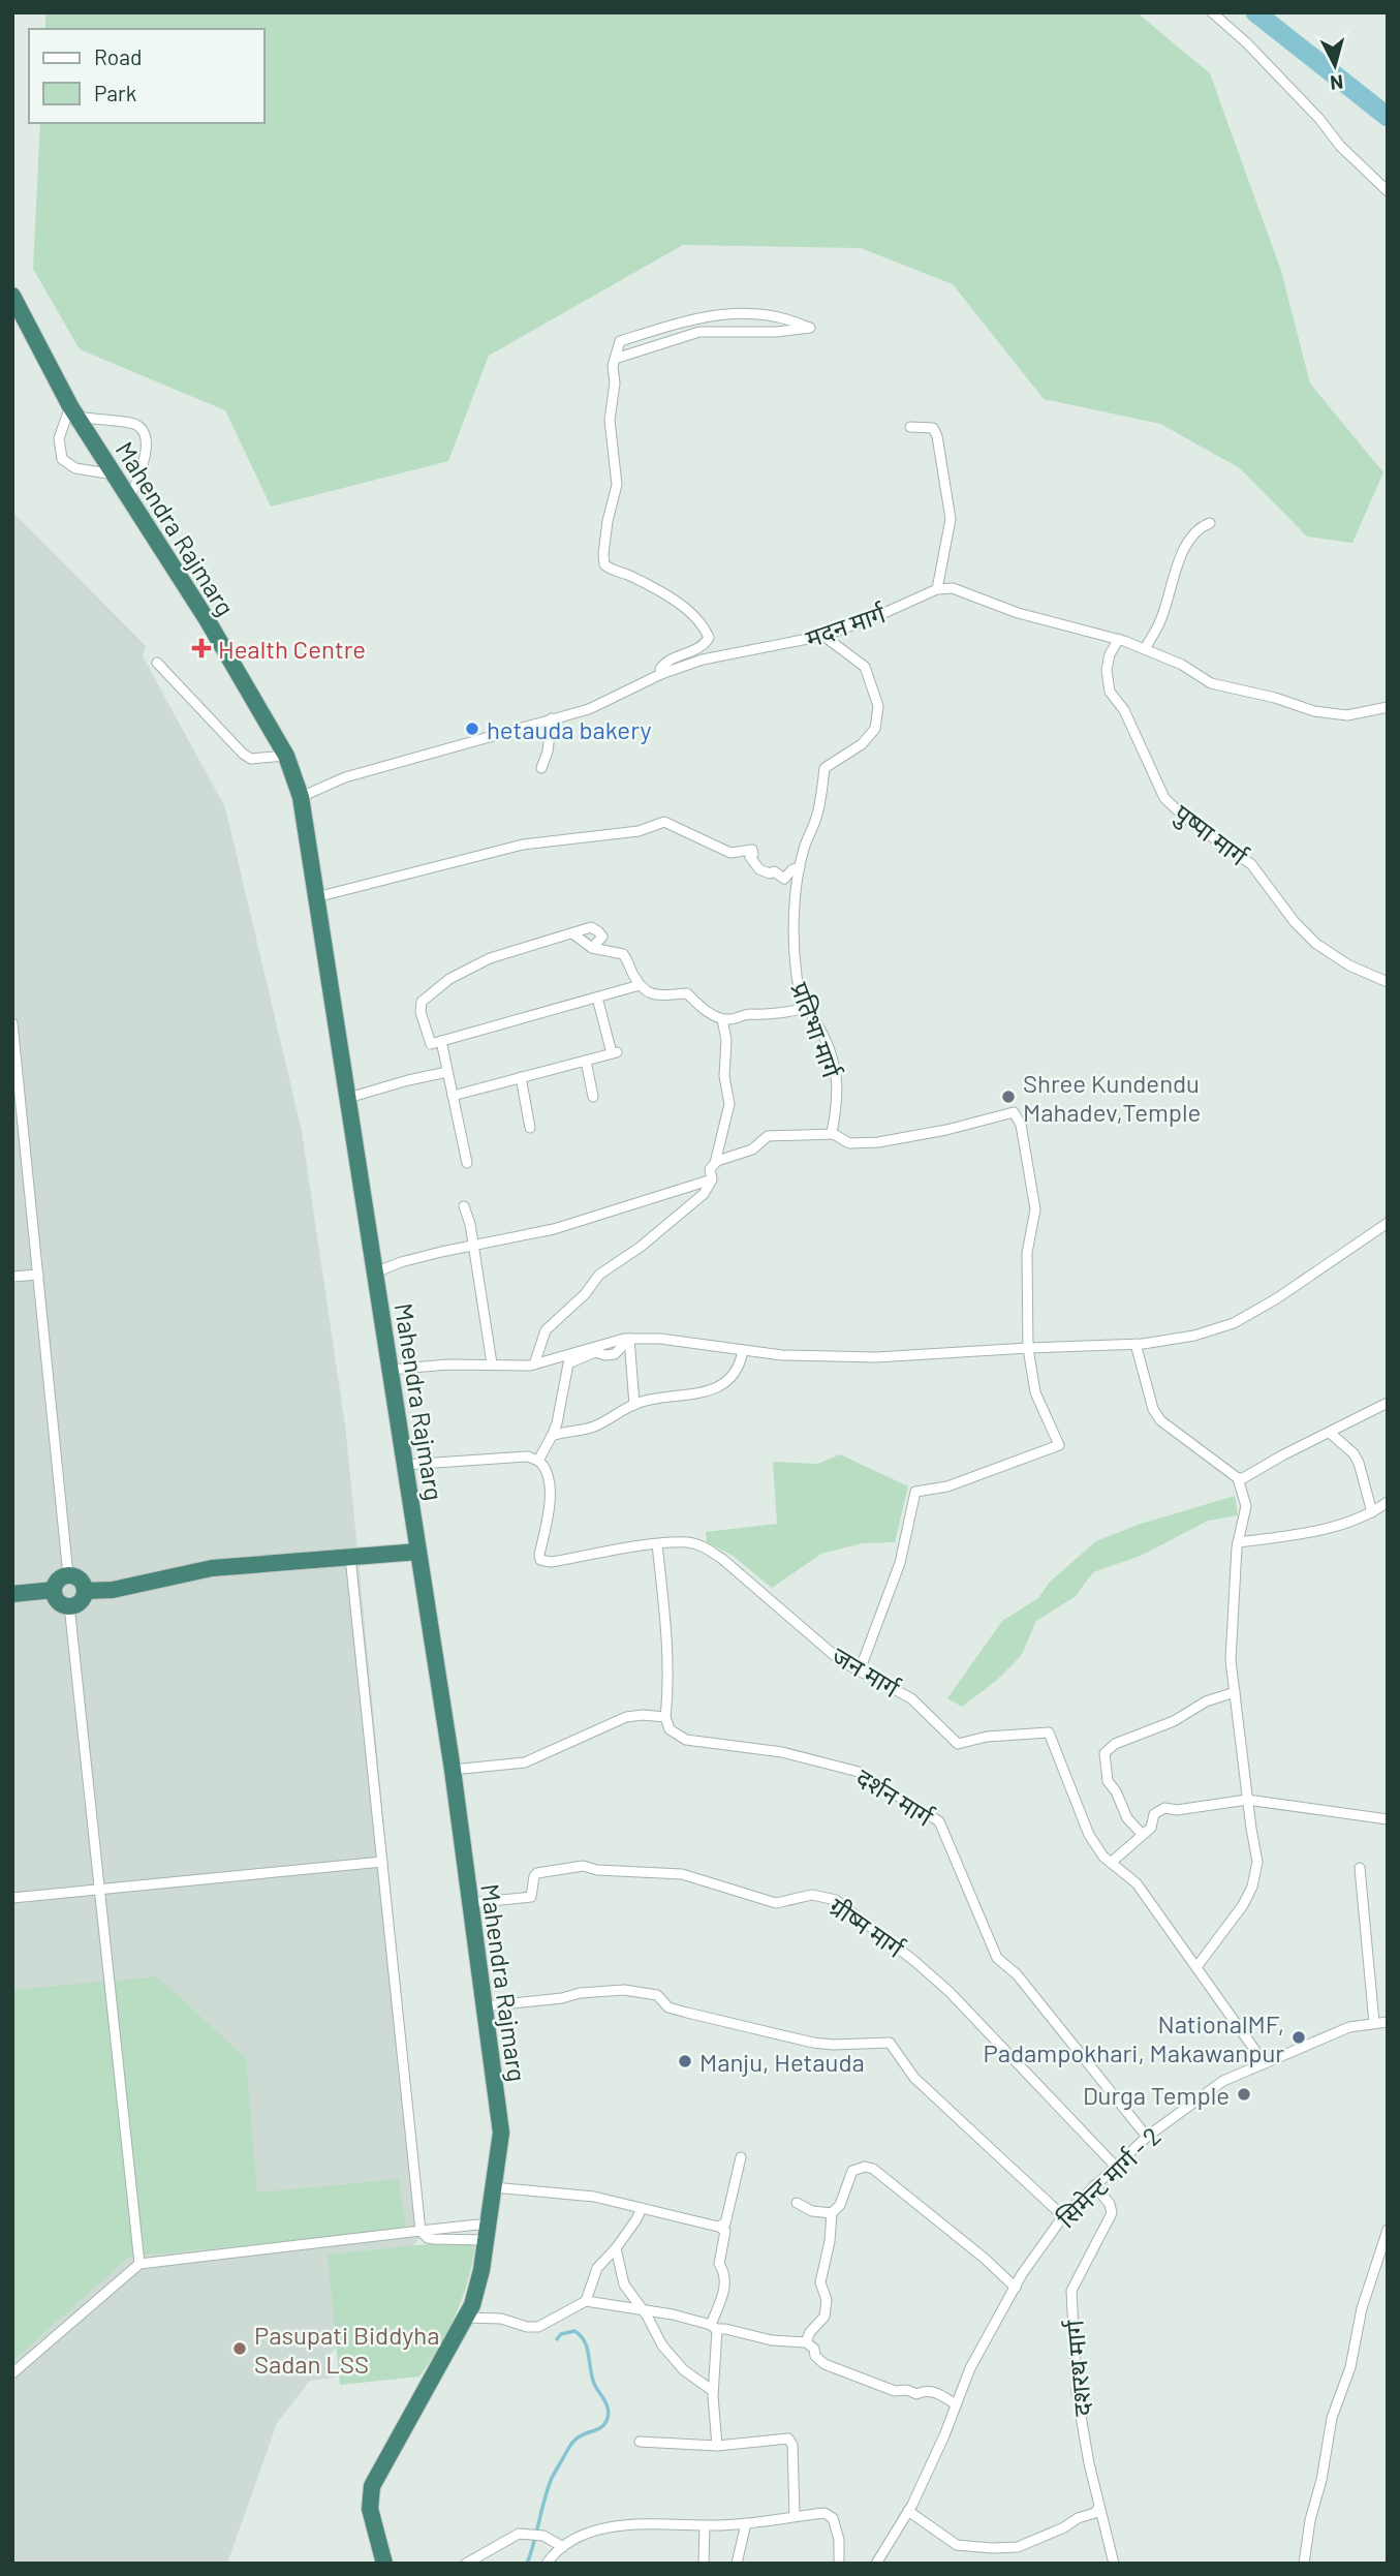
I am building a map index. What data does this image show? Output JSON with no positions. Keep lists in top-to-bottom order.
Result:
{
  "streets": {
    "highway": ["Mahendra Rajmarg"],
    "street": [
      "मदन मार्ग",
      "पुष्पा मार्ग",
      "प्रतिभा मार्ग",
      "जन मार्ग",
      "दर्शन मार्ग",
      "ग्रीष्म मार्ग",
      "सिमेन्ट मार्ग - 2",
      "दशरथ मार्ग"
    ]
  },
  "crossings": [
    ["Mahendra Rajmarg", "मदन मार्ग"],
    ["Mahendra Rajmarg", "ग्रीष्म मार्ग"],
    ["मदन मार्ग", "प्रतिभा मार्ग"],
    ["जन मार्ग", "सिमेन्ट मार्ग - 2"],
    ["दर्शन मार्ग", "सिमेन्ट मार्ग - 2"],
    ["ग्रीष्म मार्ग", "सिमेन्ट मार्ग - 2"],
    ["सिमेन्ट मार्ग - 2", "दशरथ मार्ग"]
  ],
  "places": {
    "health": ["Health Centre"],
    "other": [
      "hetauda bakery",
      "Shree Kundendu Mahadev,Temple",
      "NationalMF, Padampokhari, Makawanpur",
      "Manju, Hetauda",
      "Durga Temple",
      "Pasupati Biddyha Sadan LSS"
    ]
  },
  "legend": ["Road", "Park"],
  "north": "bottom"
}
